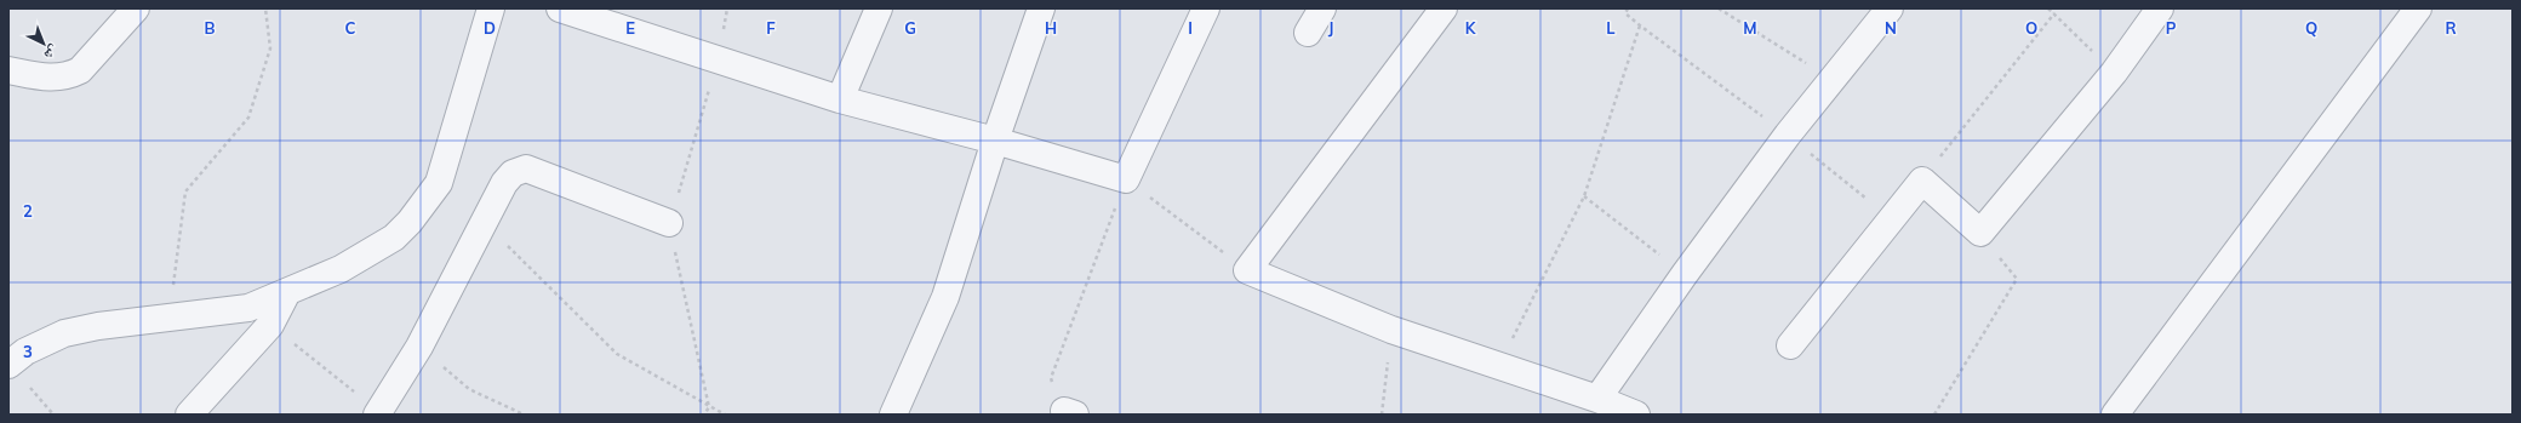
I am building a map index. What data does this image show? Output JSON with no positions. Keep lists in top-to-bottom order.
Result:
{
  "north": "bottom right",
  "grid": {
    "columns": [
      "B",
      "C",
      "D",
      "E",
      "F",
      "G",
      "H",
      "I",
      "J",
      "K",
      "L",
      "M",
      "N",
      "O",
      "P",
      "Q",
      "R"
    ],
    "rows": ["2", "3"]
  }
}
